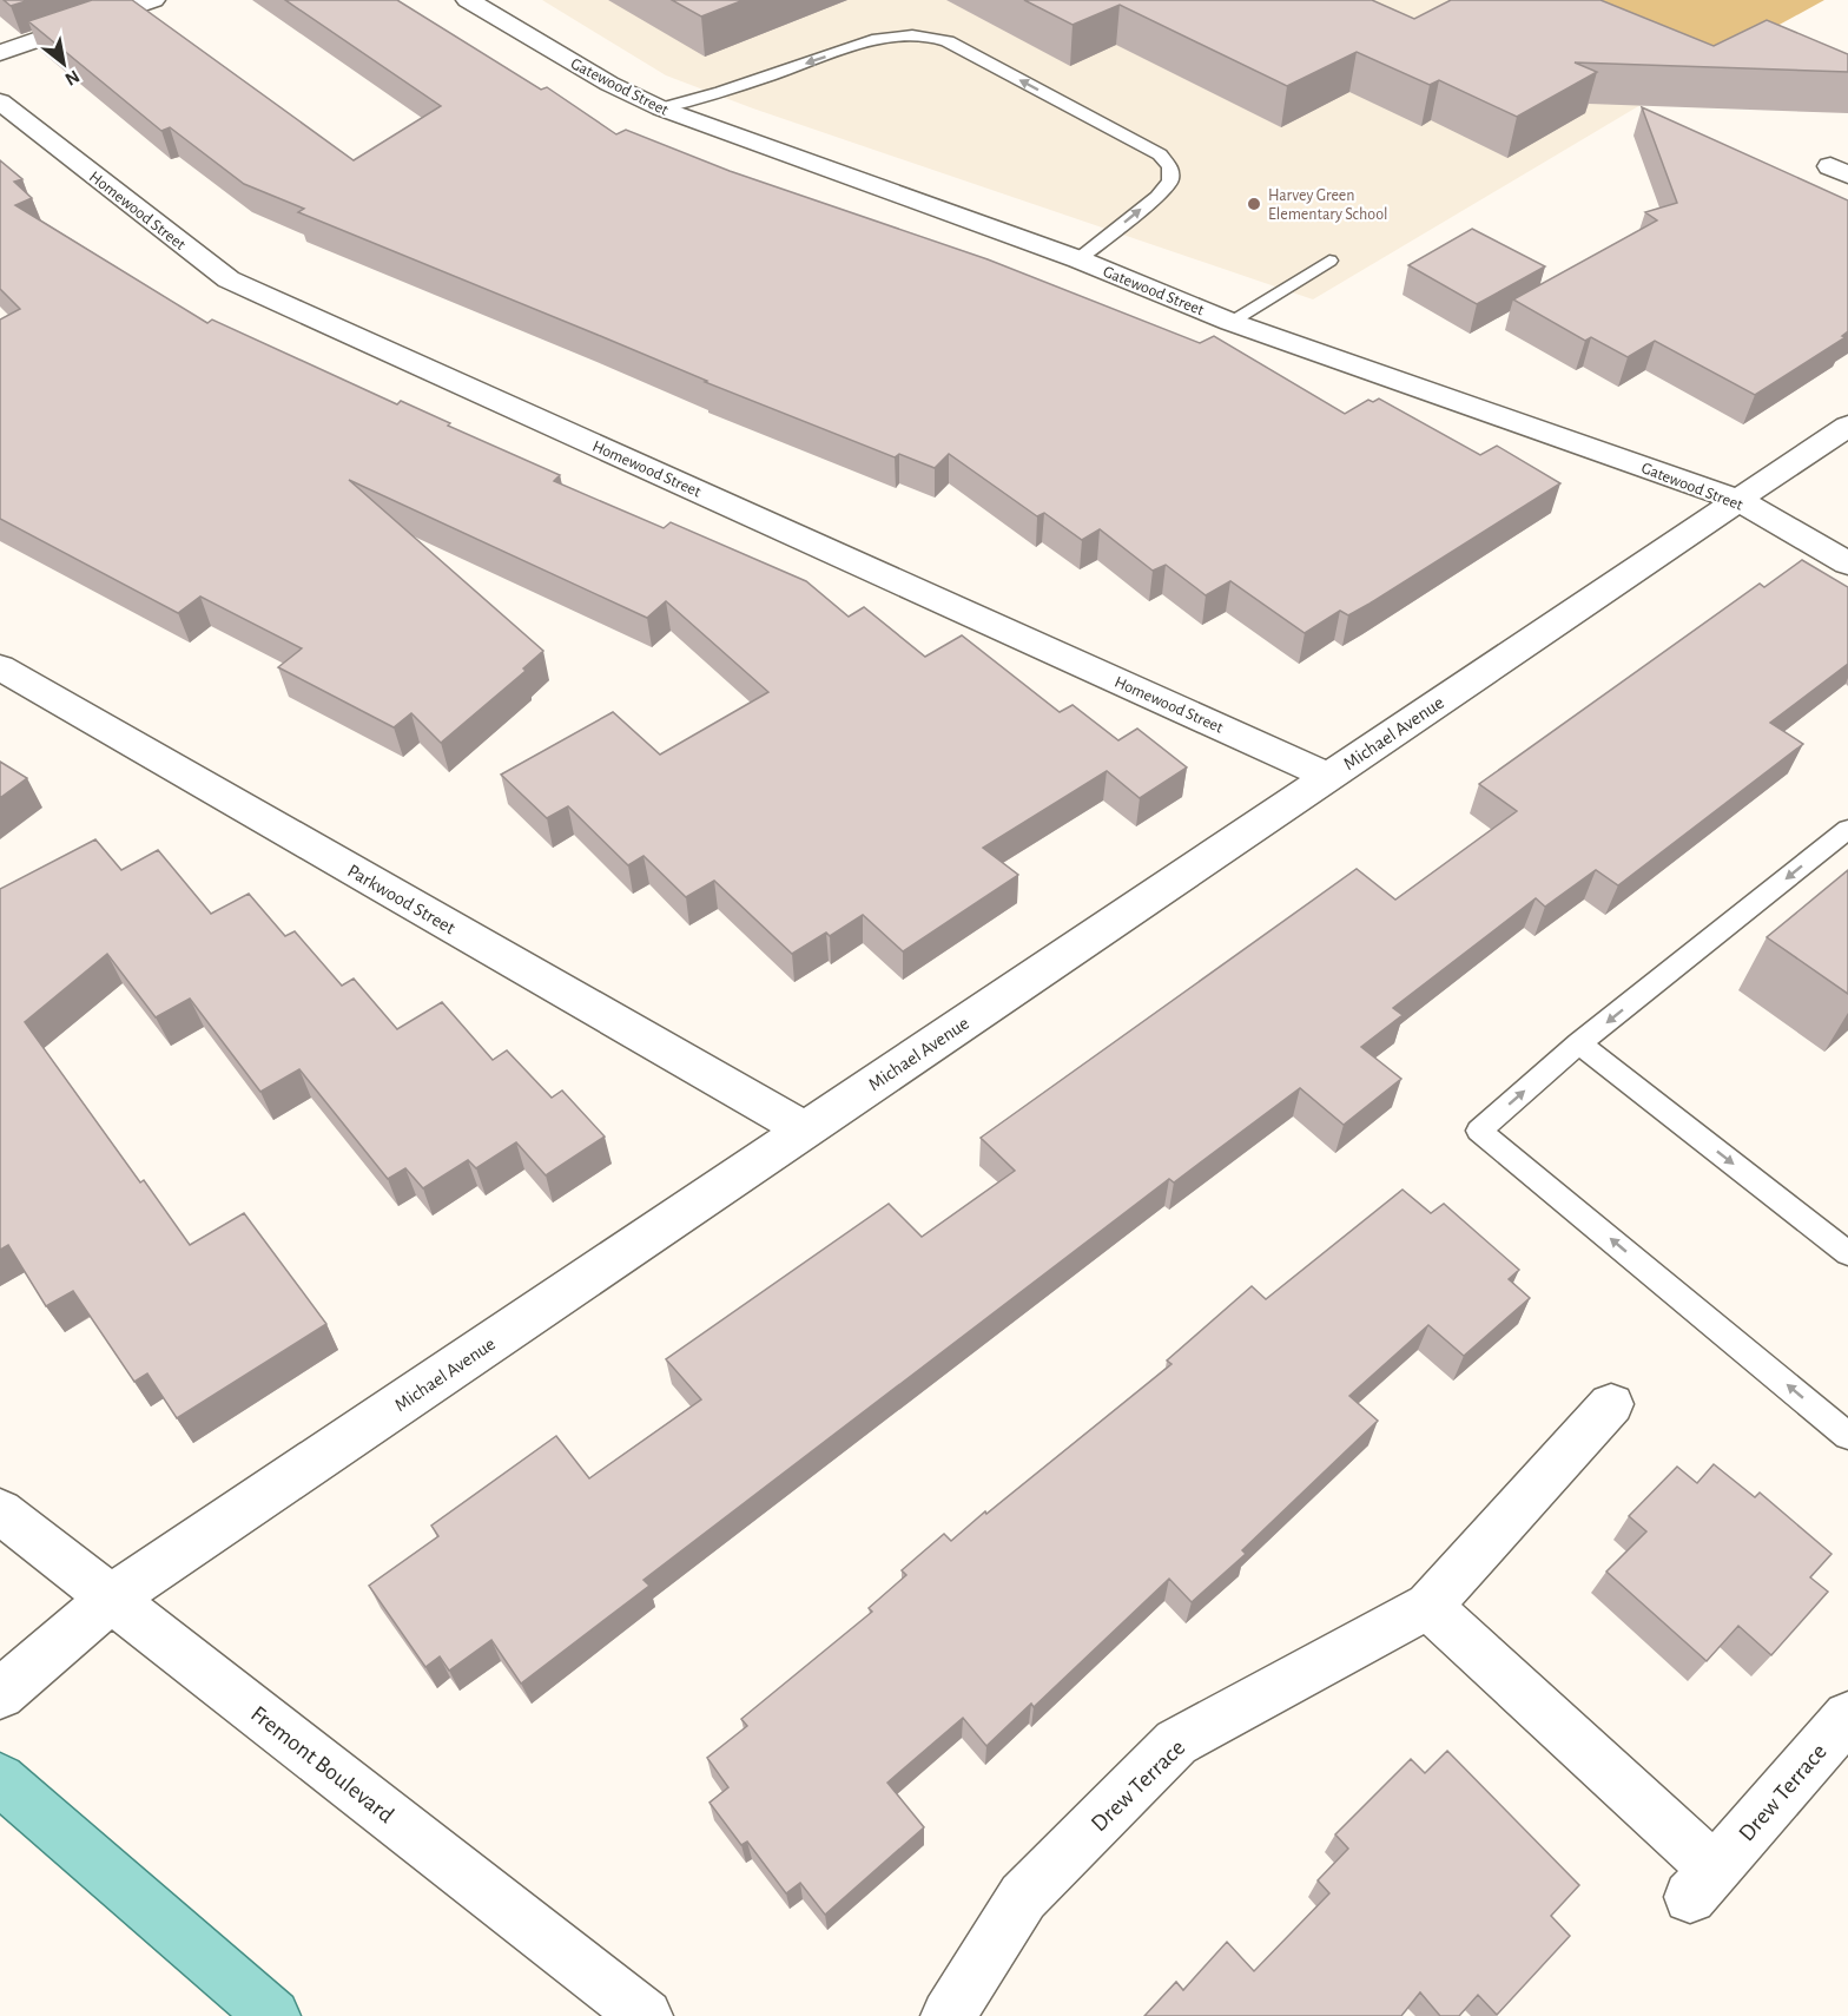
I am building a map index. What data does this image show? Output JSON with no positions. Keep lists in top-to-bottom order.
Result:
{
  "streets": {
    "street": [
      "Gatewood Street",
      "Homewood Street",
      "Michael Avenue",
      "Parkwood Street",
      "Fremont Boulevard",
      "Drew Terrace"
    ]
  },
  "crossings": [
    ["Gatewood Street", "Michael Avenue"],
    ["Homewood Street", "Michael Avenue"],
    ["Michael Avenue", "Parkwood Street"],
    ["Michael Avenue", "Fremont Boulevard"]
  ],
  "places": ["Harvey Green Elementary School"],
  "north": "bottom right"
}
